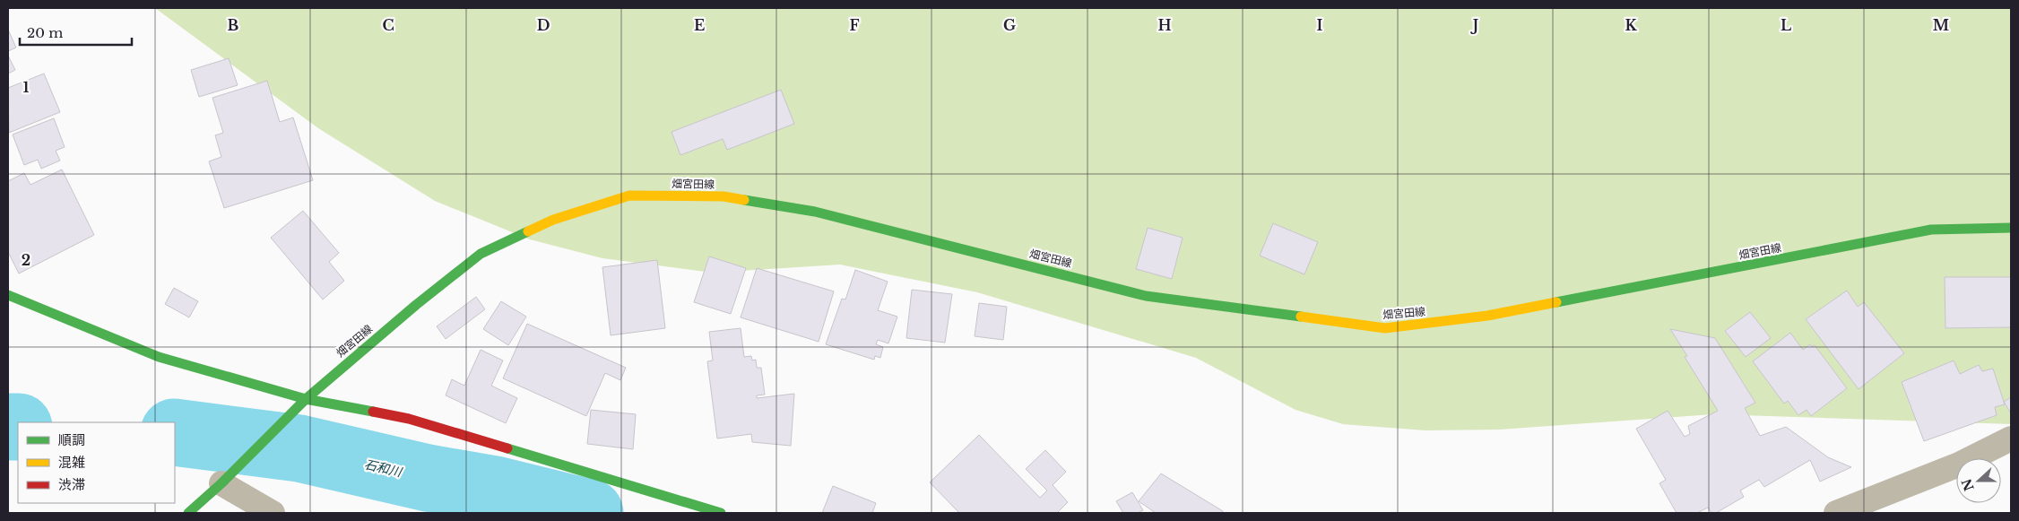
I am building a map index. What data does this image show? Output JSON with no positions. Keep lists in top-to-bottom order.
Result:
{
  "streets": {
    "main road": ["畑宮田線"]
  },
  "water": ["石和川"],
  "legend": ["順調", "混雑", "渋滞"],
  "scale_bar": "20 m",
  "north": "left",
  "grid": {
    "columns": [
      "B",
      "C",
      "D",
      "E",
      "F",
      "G",
      "H",
      "I",
      "J",
      "K",
      "L",
      "M"
    ],
    "rows": ["1", "2"]
  }
}
